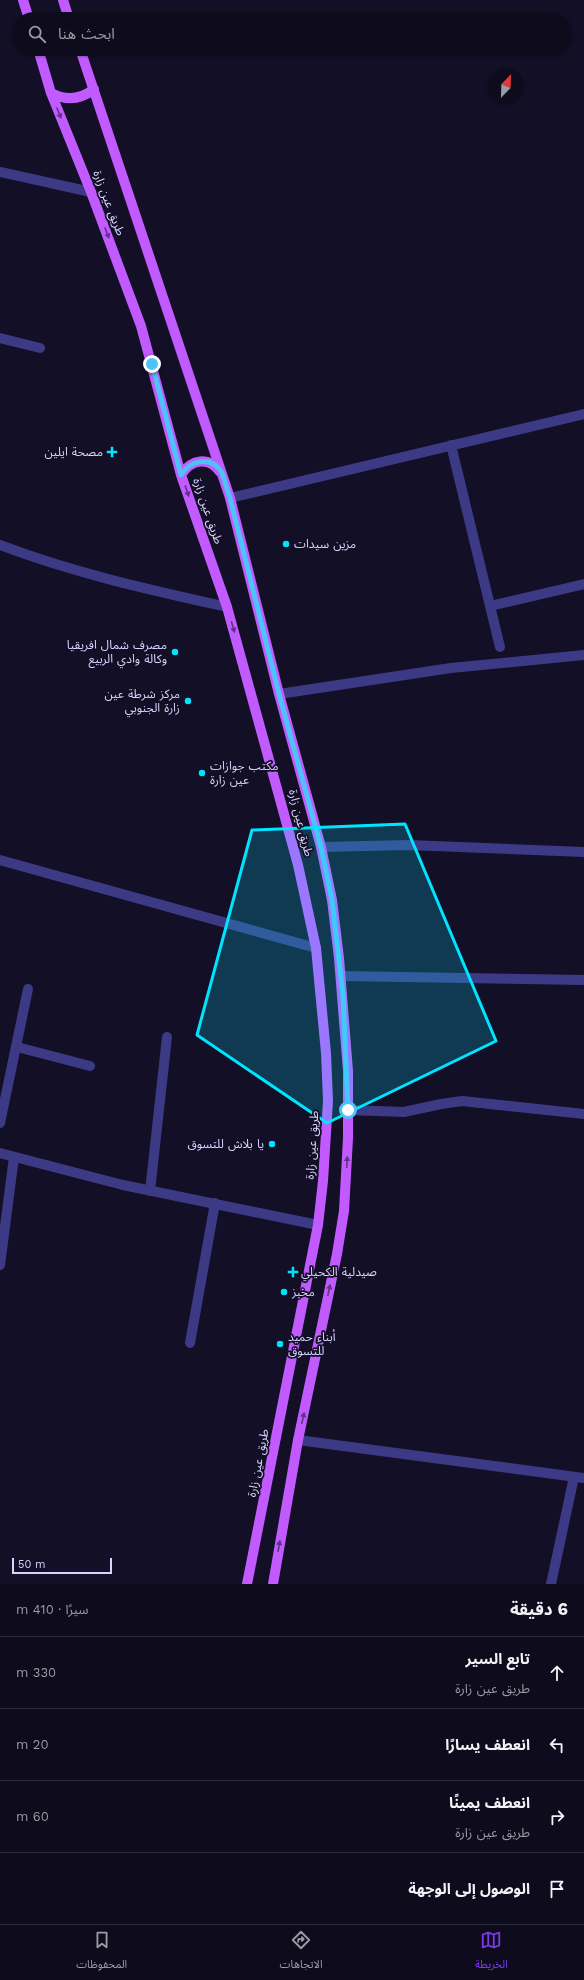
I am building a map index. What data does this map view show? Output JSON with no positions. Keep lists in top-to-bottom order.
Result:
{
  "streets": {
    "main road": ["طريق عين زارة"]
  },
  "places": {
    "health": ["مصحة ايلين", "صيدلية الكحيلي"],
    "other": [
      "مزين سيدات",
      "مصرف شمال افريقيا وكالة وادي الربيع",
      "مركز شرطة عين زارة الجنوبي",
      "مكتب جوازات عين زارة",
      "يا بلاش للتسوق",
      "مخبز",
      "أبناء حميد للتسوق"
    ]
  },
  "scale_bar": "50 m",
  "north": "top right",
  "page": {
    "search": "ابحث هنا",
    "scale": "50 m",
    "heading": ["6 دقيقة", "سيرًا · 410 m"],
    "list": [
      ["تابع السير", "طريق عين زارة", "330 m"],
      ["انعطف يسارًا", "20 m"],
      ["انعطف يمينًا", "طريق عين زارة", "60 m"],
      "الوصول إلى الوجهة"
    ],
    "nav": ["الخريطة", "الاتجاهات", "المحفوظات"]
  }
}
